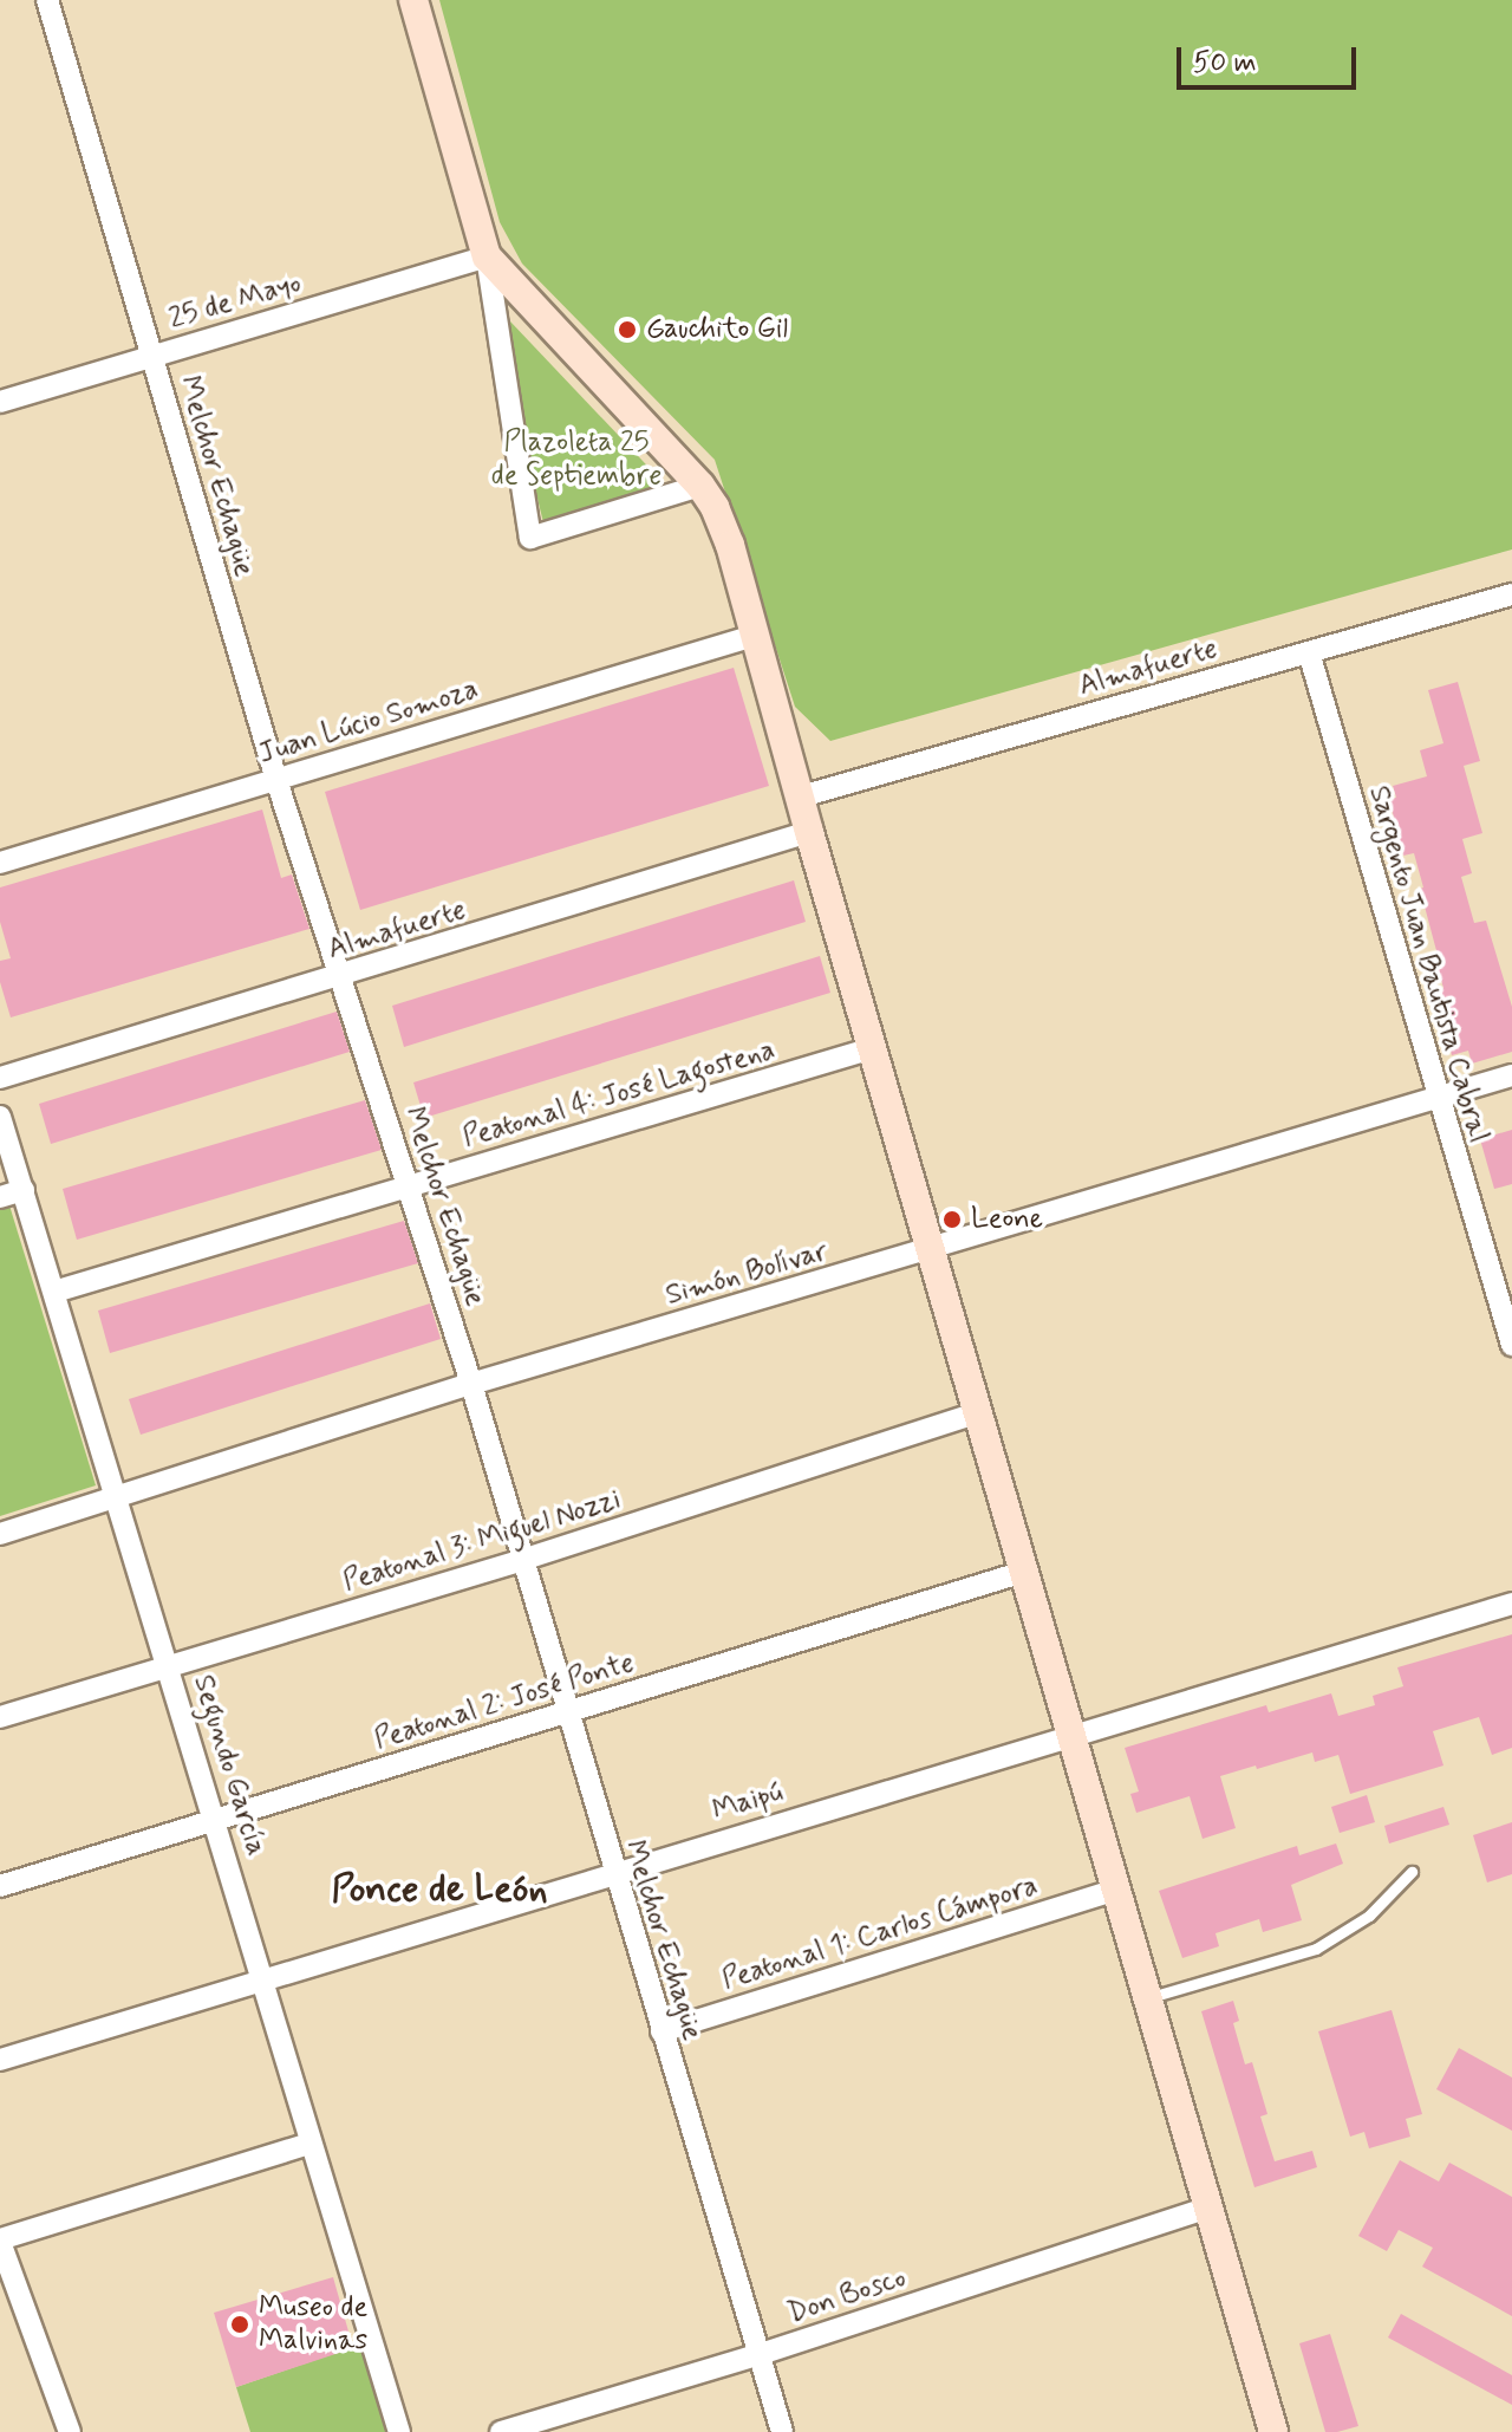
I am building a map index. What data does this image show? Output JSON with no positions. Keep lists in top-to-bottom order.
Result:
{
  "streets": {
    "street": [
      "25 de Mayo",
      "Melchor Echagüe",
      "Almafuerte",
      "Juan Lúcio Somoza",
      "Sargento Juan Bautista Cabral",
      "Peatonal 4: José Lagostena",
      "Simón Bolívar",
      "Peatonal 3: Miguel Nozzi",
      "Peatonal 2: José Ponte",
      "Segundo García",
      "Maipú",
      "Peatonal 1: Carlos Cámpora",
      "Don Bosco"
    ]
  },
  "crossings": [
    ["25 de Mayo", "Melchor Echagüe"],
    ["Melchor Echagüe", "Almafuerte"],
    ["Melchor Echagüe", "Juan Lúcio Somoza"],
    ["Melchor Echagüe", "Peatonal 4: José Lagostena"],
    ["Melchor Echagüe", "Simón Bolívar"],
    ["Melchor Echagüe", "Peatonal 3: Miguel Nozzi"],
    ["Melchor Echagüe", "Peatonal 2: José Ponte"],
    ["Melchor Echagüe", "Maipú"],
    ["Melchor Echagüe", "Peatonal 1: Carlos Cámpora"],
    ["Melchor Echagüe", "Don Bosco"],
    ["Almafuerte", "Sargento Juan Bautista Cabral"],
    ["Sargento Juan Bautista Cabral", "Simón Bolívar"],
    ["Peatonal 4: José Lagostena", "Segundo García"],
    ["Simón Bolívar", "Segundo García"],
    ["Peatonal 3: Miguel Nozzi", "Segundo García"],
    ["Peatonal 2: José Ponte", "Segundo García"],
    ["Segundo García", "Maipú"]
  ],
  "districts": ["Ponce de León"],
  "parks": ["Plazoleta 25 de Septiembre"],
  "places": ["Gauchito Gil", "Leone", "Museo de Malvinas"],
  "scale_bar": "50 m"
}
